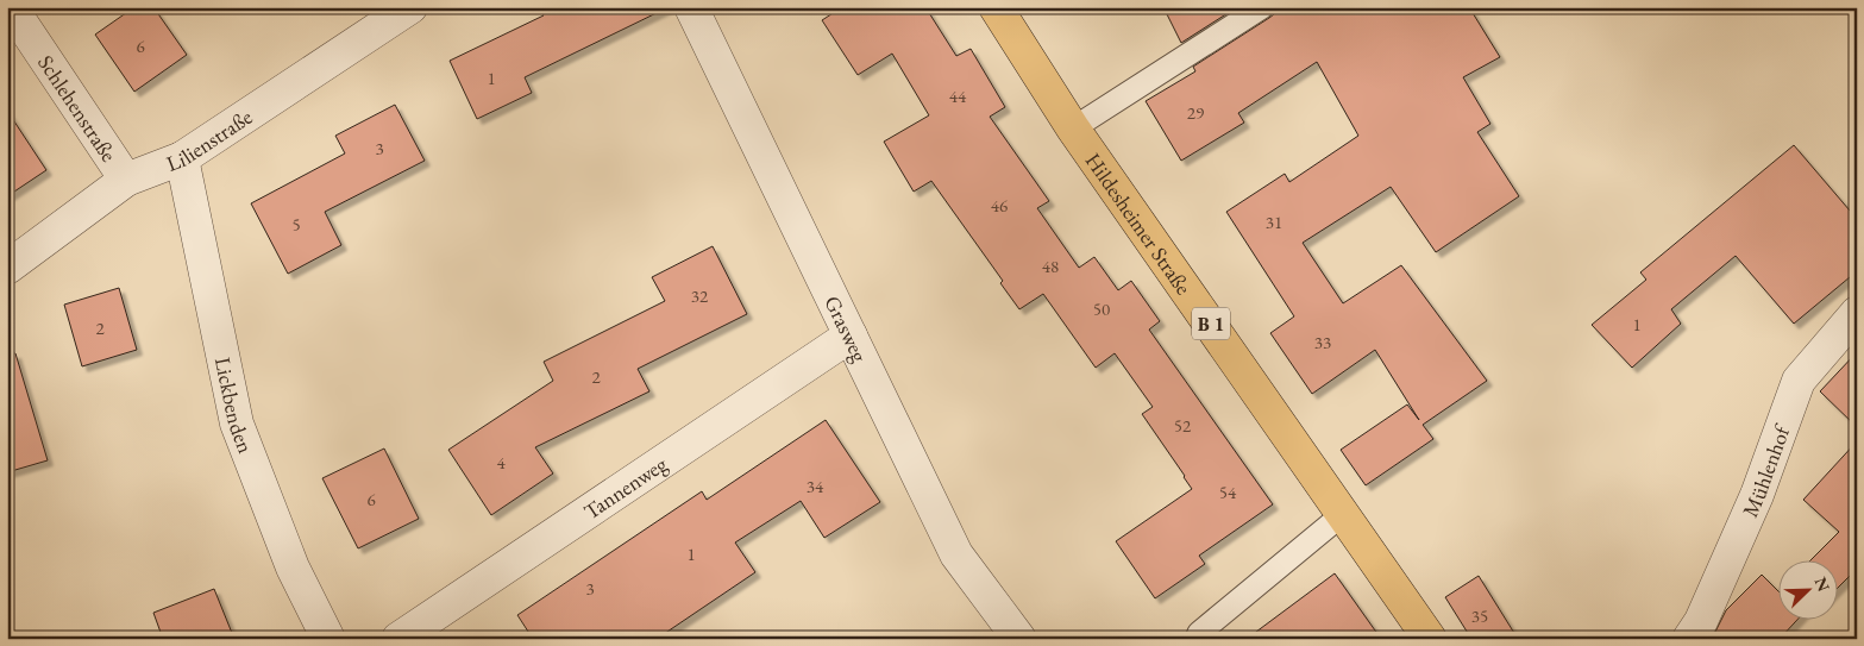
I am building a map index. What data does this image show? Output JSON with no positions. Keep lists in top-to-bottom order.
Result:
{
  "streets": {
    "main road": ["Hildesheimer Straße", "B 1"],
    "street": [
      "Schlehenstraße",
      "Lilienstraße",
      "Grasweg",
      "Lickbenden",
      "Mühlenhof",
      "Tannenweg"
    ]
  },
  "crossings": [
    ["Schlehenstraße", "Lilienstraße"],
    ["Lilienstraße", "Lickbenden"],
    ["Grasweg", "Tannenweg"]
  ],
  "house_numbers": [
    "6",
    "1",
    "44",
    "29",
    "3",
    "46",
    "31",
    "5",
    "48",
    "32",
    "50",
    "1",
    "2",
    "33",
    "2",
    "52",
    "4",
    "34",
    "54",
    "6",
    "1",
    "3",
    "35"
  ],
  "north": "top right"
}
